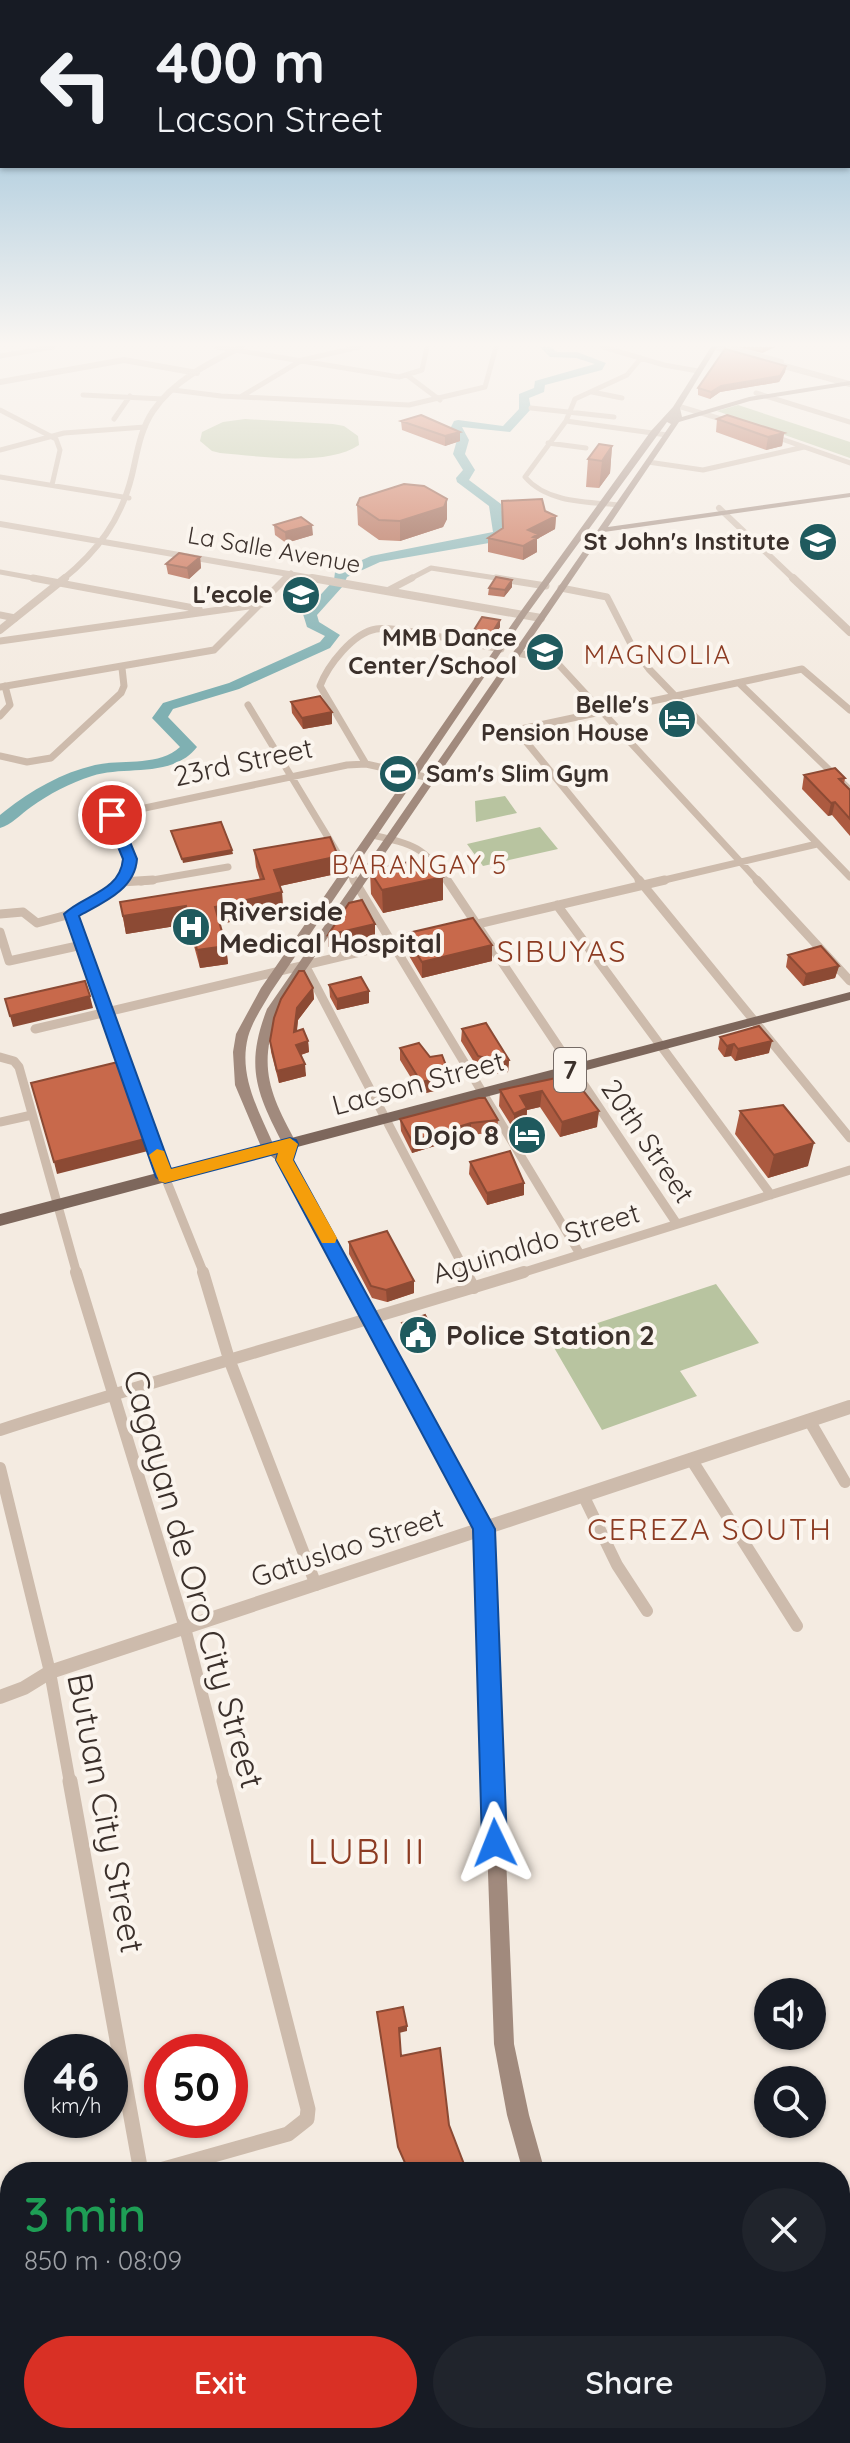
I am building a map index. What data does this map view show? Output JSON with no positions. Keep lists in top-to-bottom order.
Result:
{
  "streets": {
    "main road": ["7", "Lacson Street"],
    "street": [
      "La Salle Avenue",
      "23rd Street",
      "20th Street",
      "Aguinaldo Street",
      "Gatuslao Street",
      "Cagayan de Oro City Street",
      "Butuan City Street"
    ]
  },
  "crossings": [
    ["Lacson Street", "20th Street"],
    ["Lacson Street", "Cagayan de Oro City Street"],
    ["20th Street", "Aguinaldo Street"],
    ["Aguinaldo Street", "Cagayan de Oro City Street"],
    ["Gatuslao Street", "Cagayan de Oro City Street"],
    ["Gatuslao Street", "Butuan City Street"]
  ],
  "districts": [
    "MAGNOLIA",
    "BARANGAY 5",
    "SIBUYAS",
    "CEREZA SOUTH",
    "LUBI II"
  ],
  "places": {
    "school or university": ["St John's Institute", "L'ecole", "MMB Dance Center/School"],
    "hotel": ["Belle's Pension House", "Dojo 8"],
    "sports": ["Sam's Slim Gym"],
    "hospital": ["Riverside Medical Hospital"],
    "public building": ["Police Station 2"]
  },
  "page": {
    "turn": ["400 m", "Lacson Street"],
    "speed": "46 km/h",
    "limit": "50",
    "heading": ["3 min", "850 m · 08:09"],
    "buttons": ["Exit", "Share"]
  }
}
